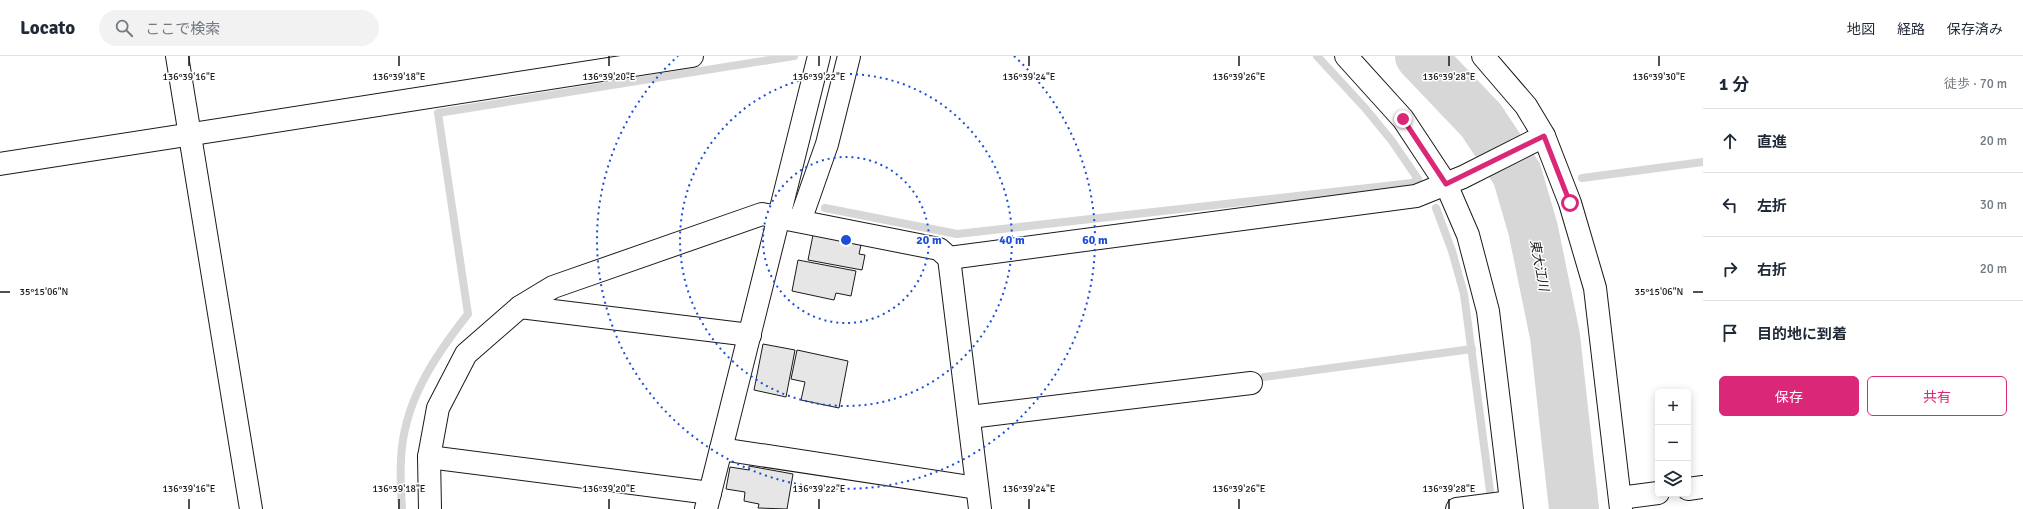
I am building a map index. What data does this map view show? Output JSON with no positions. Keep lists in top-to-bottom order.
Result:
{
  "water": ["東大江川"],
  "page": {
    "header": "Locato",
    "search": "ここで検索",
    "nav": ["地図", "経路", "保存済み"],
    "heading": ["1 分", "徒歩 · 70 m"],
    "list": [
      ["直進", "20 m"],
      ["左折", "30 m"],
      ["右折", "20 m"],
      "目的地に到着"
    ],
    "buttons": ["保存", "共有"],
    "map_buttons": ["+", "−"]
  },
  "coordinates": [
    "136°39'16\"E",
    "136°39'18\"E",
    "136°39'20\"E",
    "136°39'22\"E",
    "136°39'24\"E",
    "136°39'26\"E",
    "136°39'28\"E",
    "136°39'30\"E",
    "35°15'06\"N"
  ],
  "rings": ["20 m", "40 m", "60 m"]
}
